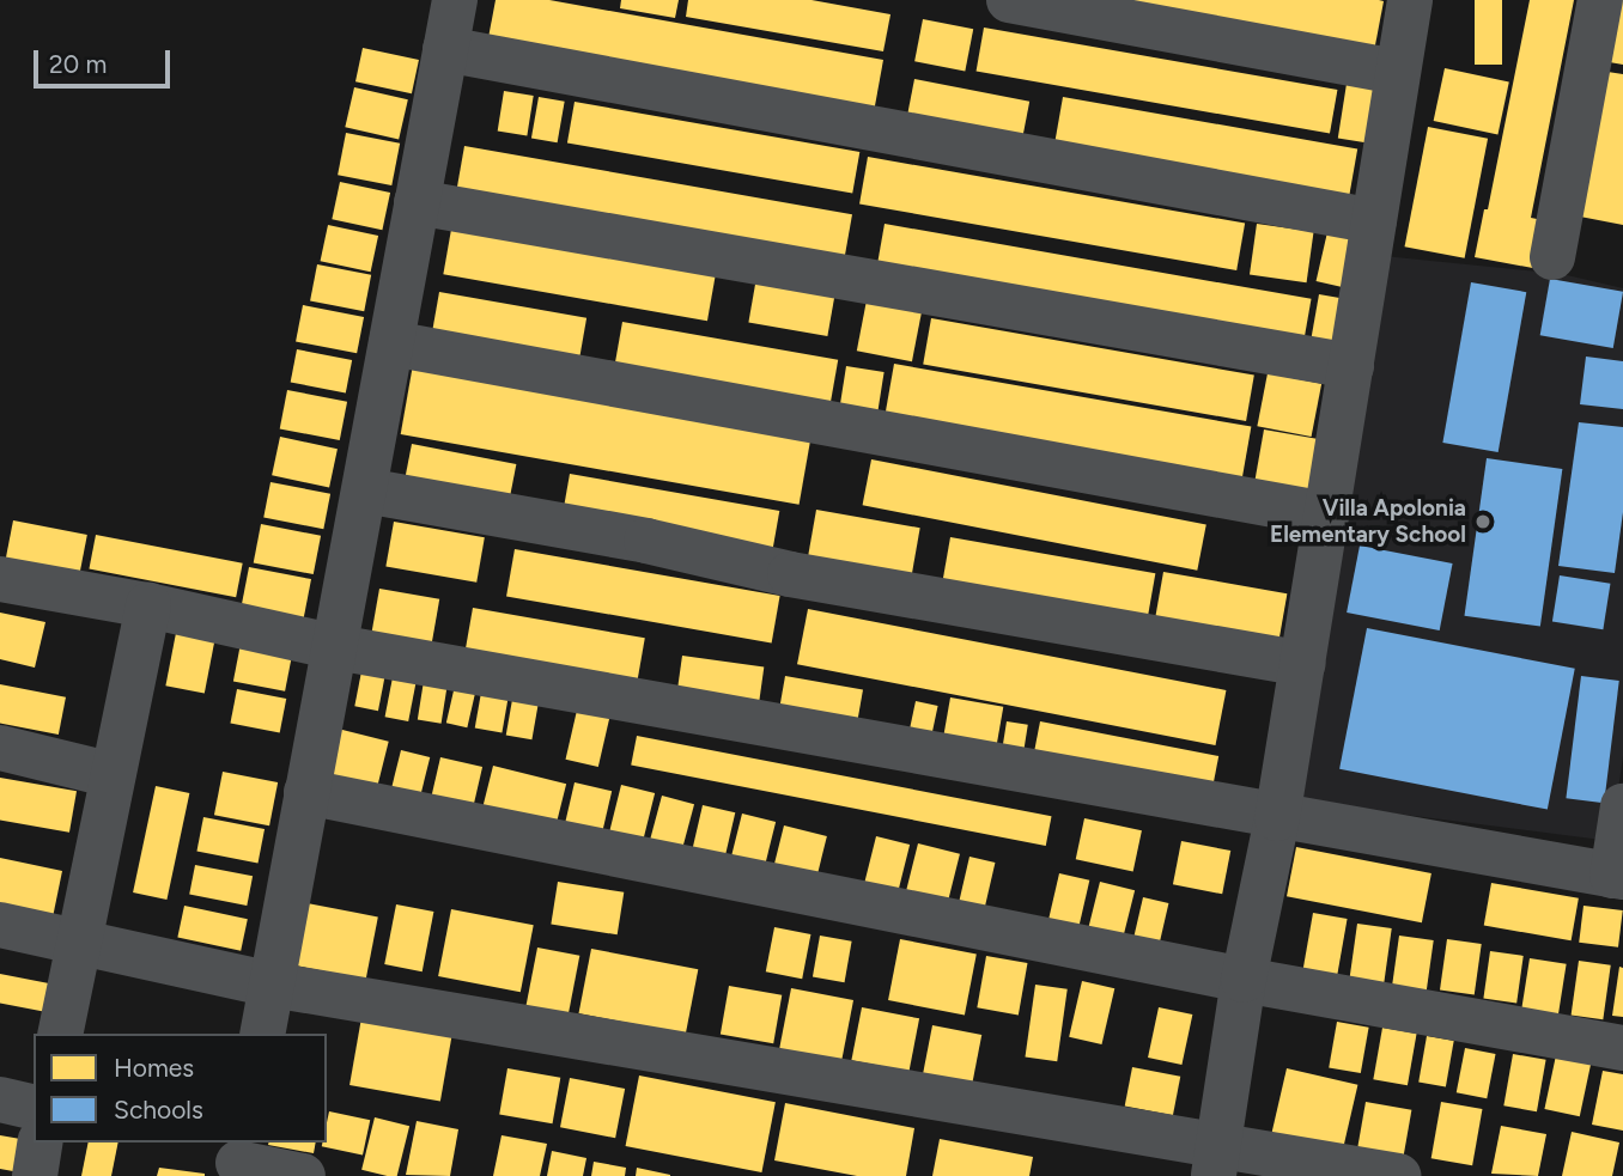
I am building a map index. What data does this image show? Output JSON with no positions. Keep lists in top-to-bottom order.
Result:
{
  "places": ["Villa Apolonia Elementary School"],
  "legend": ["Homes", "Schools"],
  "scale_bar": "20 m"
}
